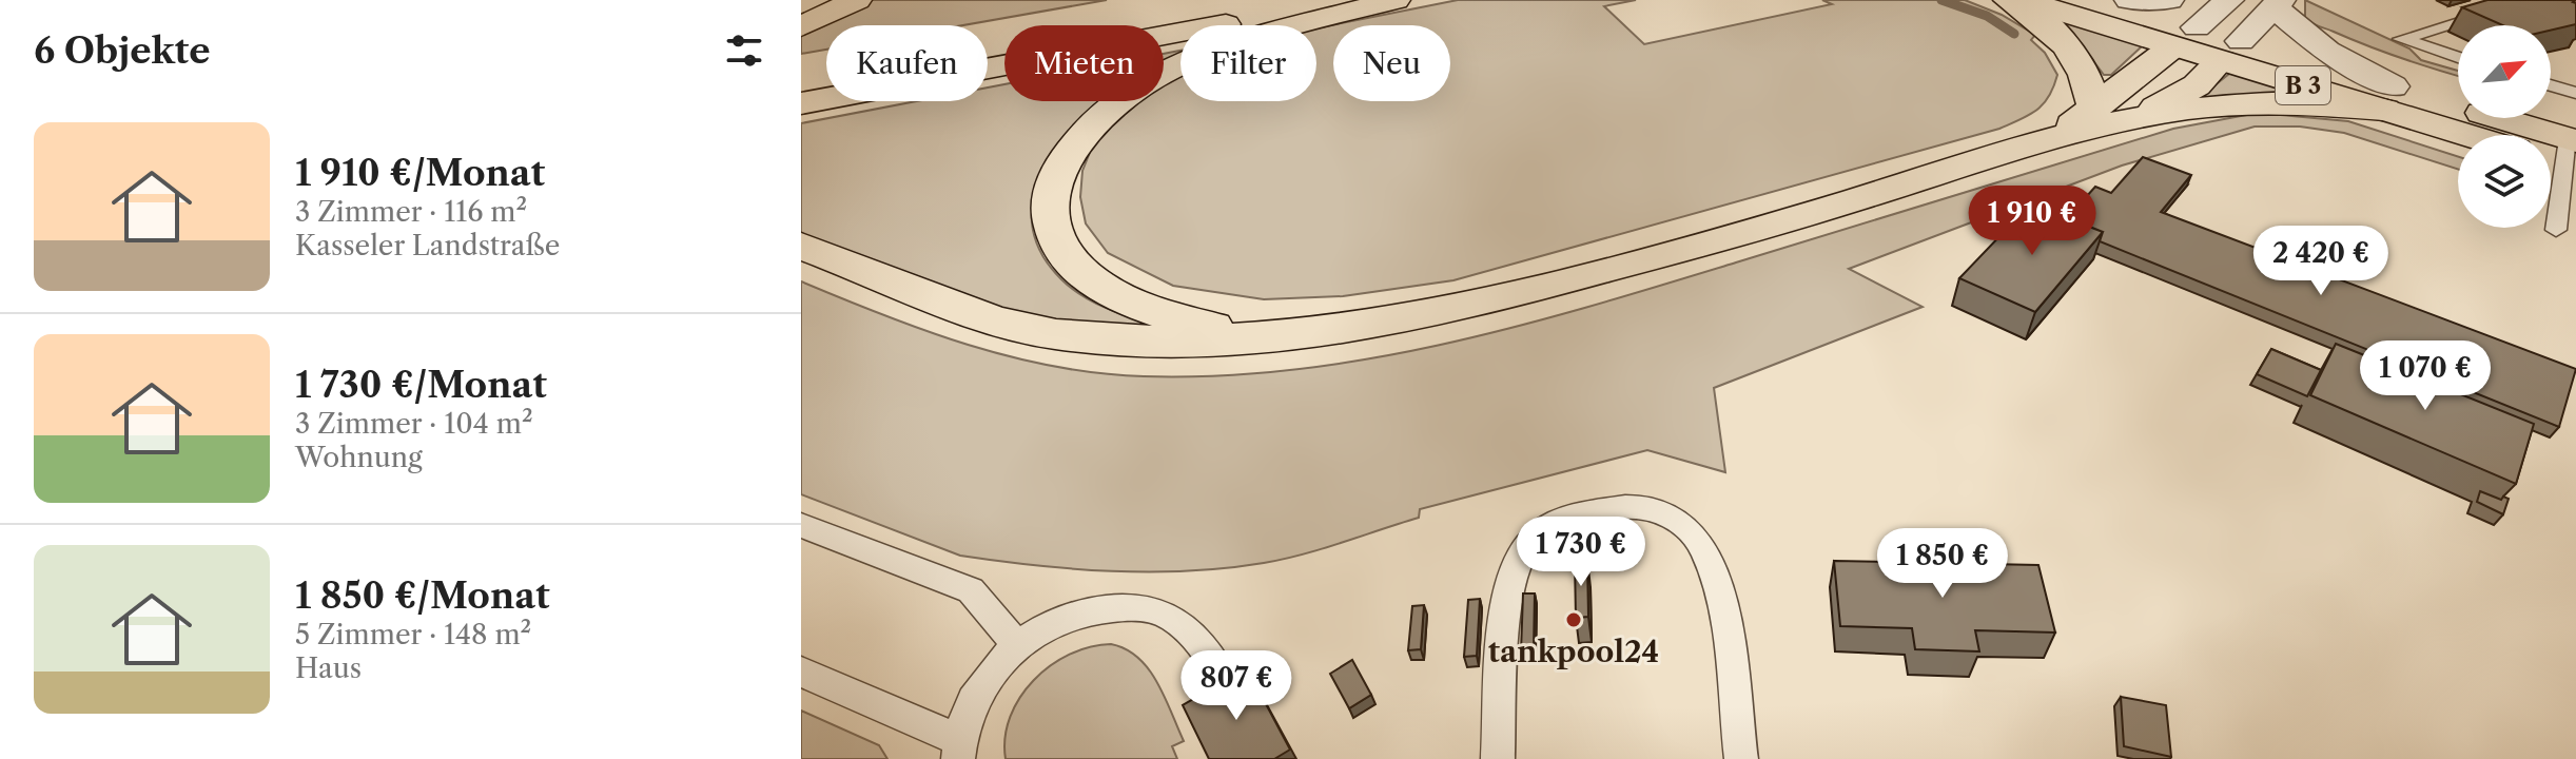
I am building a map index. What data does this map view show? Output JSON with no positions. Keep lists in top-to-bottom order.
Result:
{
  "streets": {
    "main road": ["B 3"]
  },
  "places": ["tankpool24"],
  "north": "top right",
  "page": {
    "heading": "6 Objekte",
    "chip": [
      "Kaufen",
      "Mieten",
      "Filter",
      "Neu"
    ],
    "list": [
      {
        "name": "1 910 €/Monat",
        "note": "3 Zimmer · 116 m² · Kasseler Landstraße"
      },
      {
        "name": "1 730 €/Monat",
        "note": "3 Zimmer · 104 m² · Wohnung"
      },
      {
        "name": "1 850 €/Monat",
        "note": "5 Zimmer · 148 m² · Haus"
      }
    ],
    "price": [
      "1 910 €",
      "2 420 €",
      "1 070 €",
      "1 730 €",
      "1 850 €",
      "807 €"
    ]
  }
}
